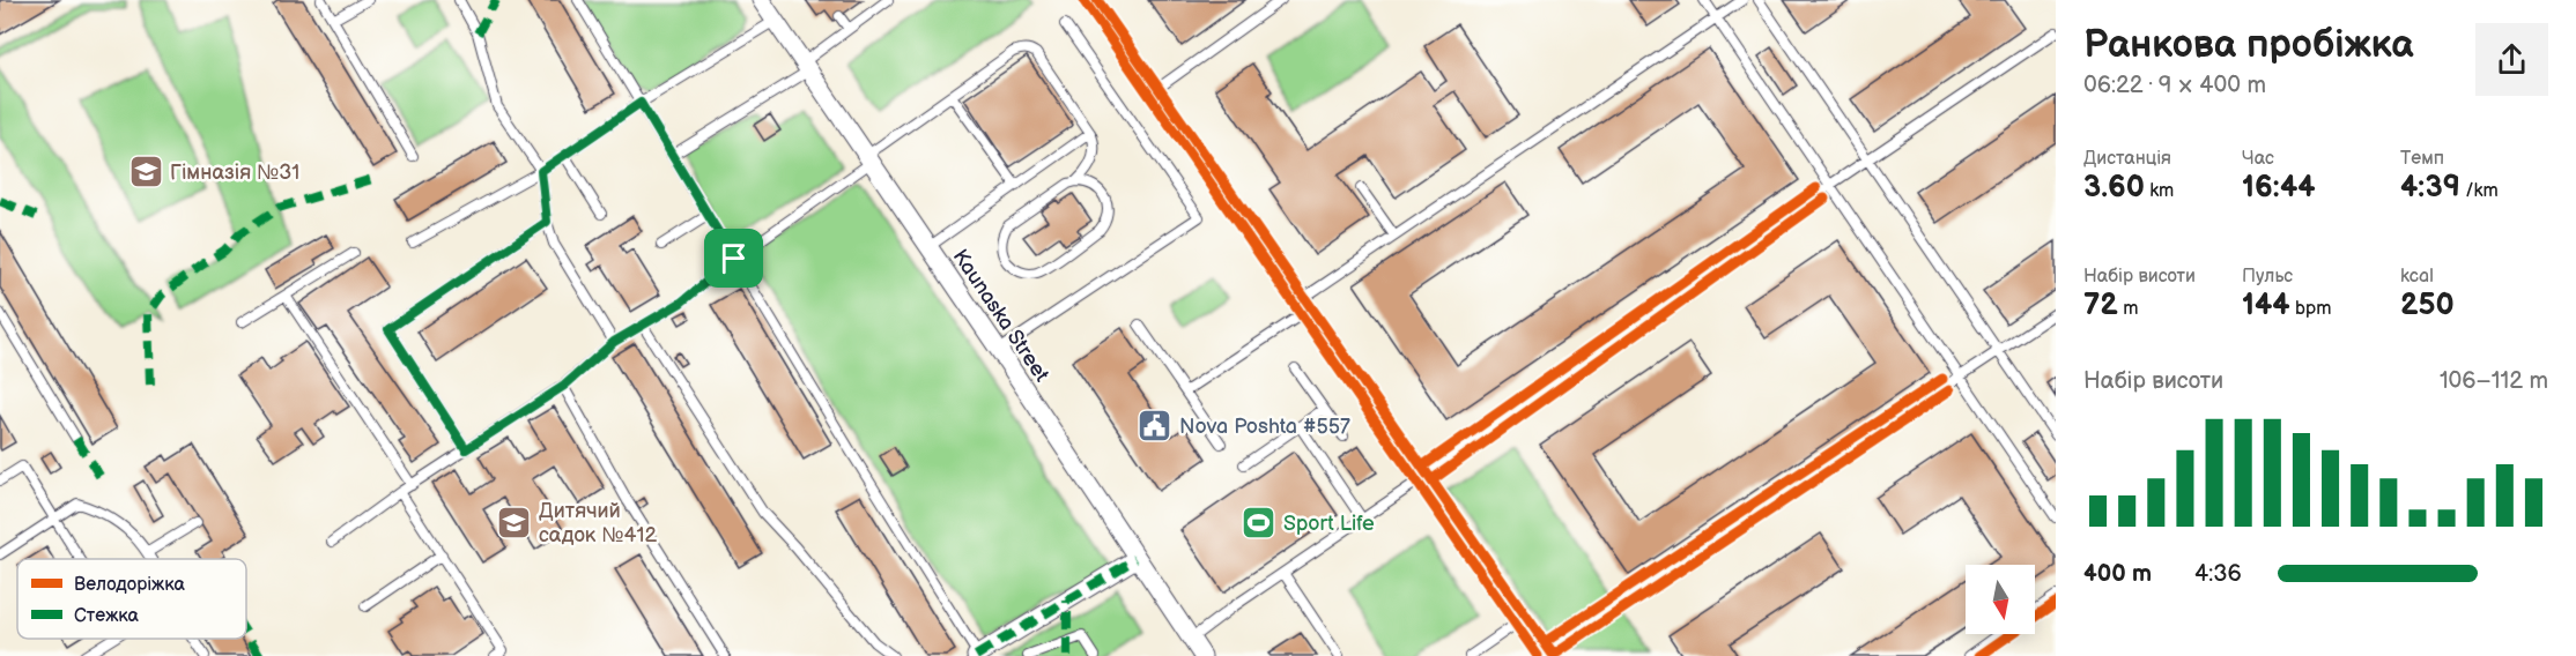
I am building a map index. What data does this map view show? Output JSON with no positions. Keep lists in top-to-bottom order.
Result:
{
  "streets": {
    "street": ["Kaunaska Street"]
  },
  "places": {
    "school or university": ["Гімназія №31", "Дитячий садок №412"],
    "public building": ["Nova Poshta #557"],
    "sports": ["Sport Life"]
  },
  "legend": ["Велодоріжка", "Стежка"],
  "north": "bottom",
  "page": {
    "heading": ["Ранкова пробіжка", "06:22 · 9 × 400 m"],
    "stats": [
      ["Дистанція", "3.60 km"],
      ["Час", "16:44"],
      ["Темп", "4:39 /km"],
      ["Набір висоти", "72 m"],
      ["Пульс", "144 bpm"],
      ["kcal", "250"]
    ],
    "chart": ["Набір висоти", "106–112 m"],
    "list": [
      {
        "name": "400 m",
        "note": "4:36"
      }
    ]
  }
}
